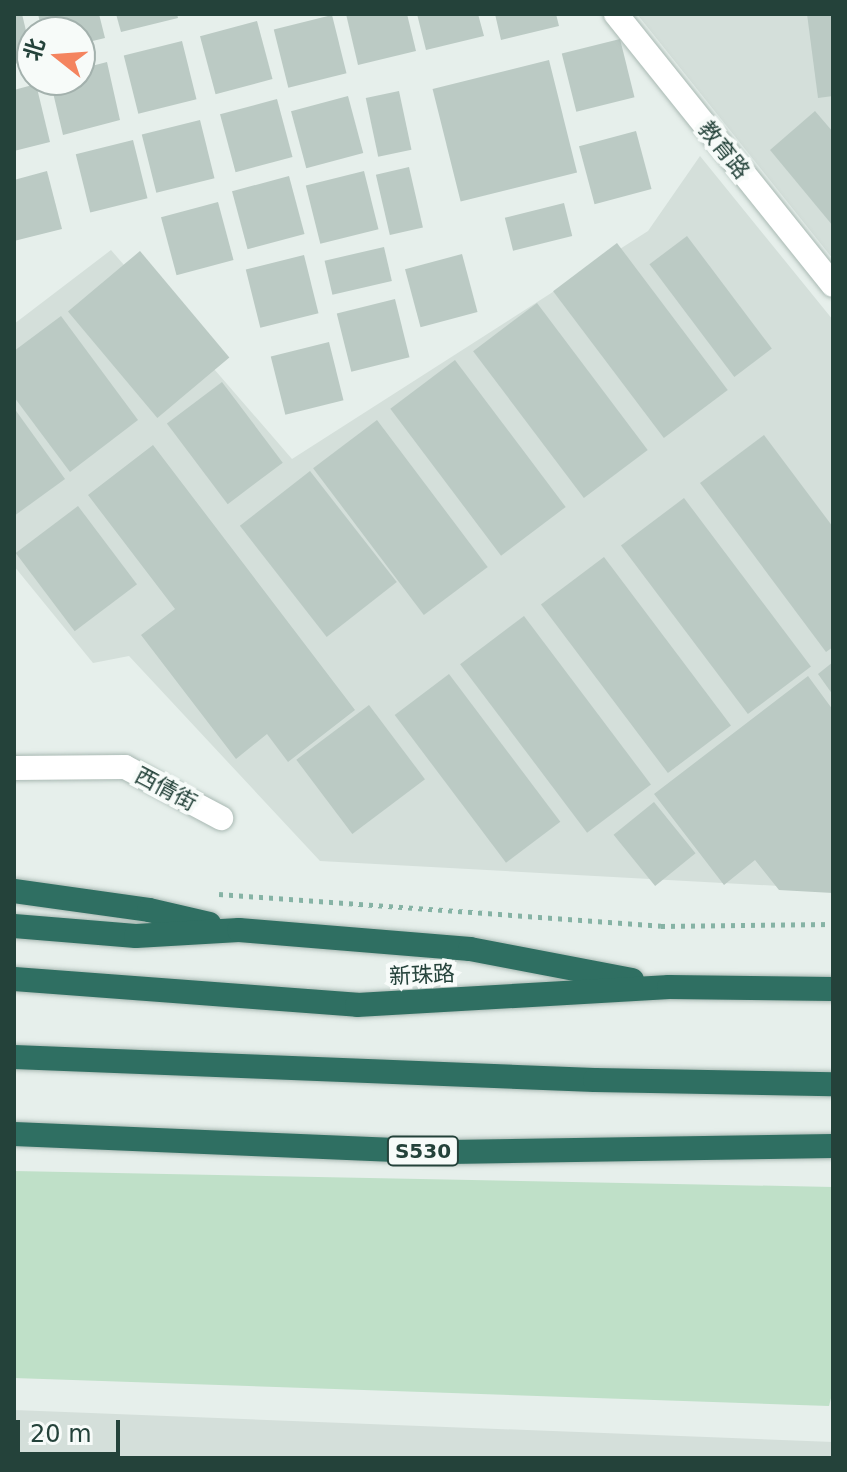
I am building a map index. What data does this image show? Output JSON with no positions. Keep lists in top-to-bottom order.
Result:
{
  "streets": {
    "highway": ["新珠路", "S530"],
    "street": ["教育路", "西倩街"]
  },
  "scale_bar": "20 m",
  "north": "left"
}
